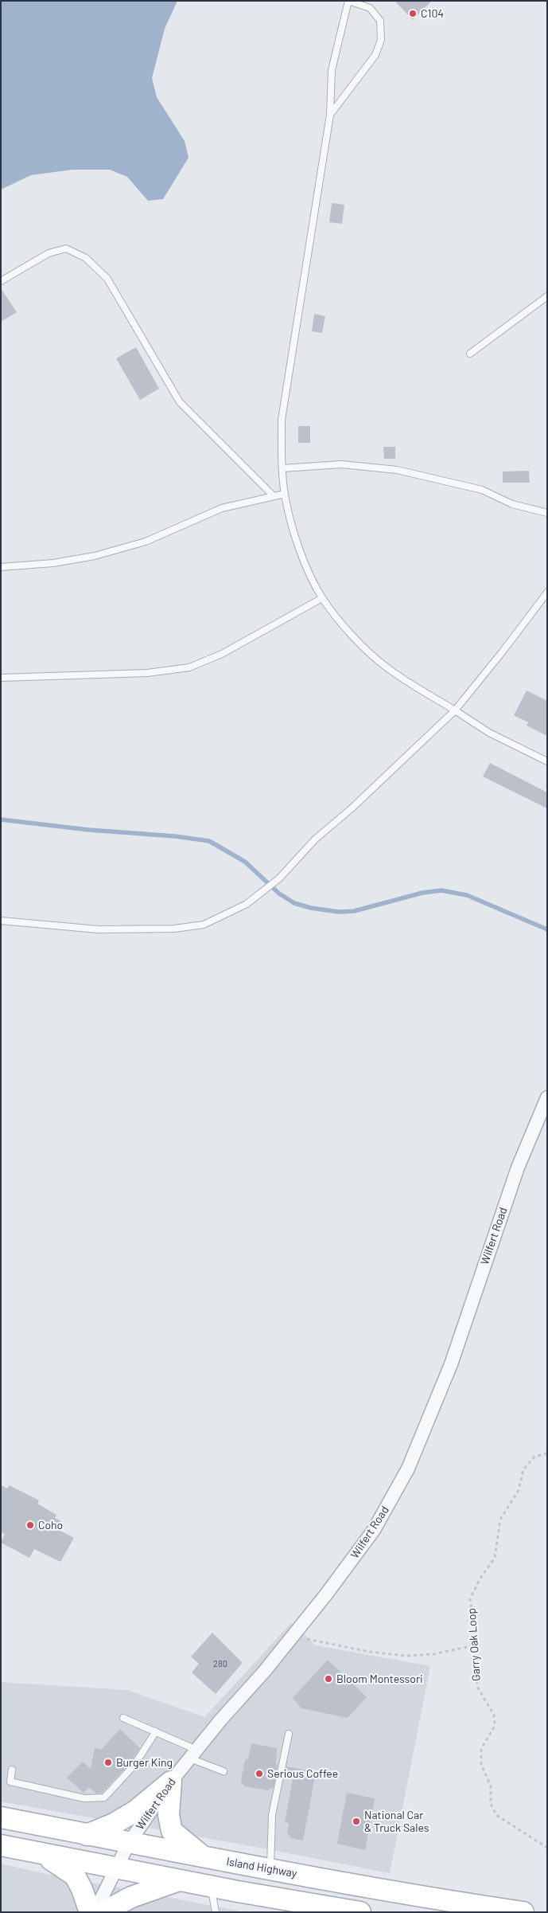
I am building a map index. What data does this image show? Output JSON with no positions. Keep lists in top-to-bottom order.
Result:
{
  "streets": {
    "main road": ["Island Highway"],
    "street": ["Wilfert Road"],
    "path": ["Garry Oak Loop"]
  },
  "crossings": [
    ["Wilfert Road", "Island Highway"]
  ],
  "places": [
    "C104",
    "Coho",
    "Bloom Montessori",
    "Burger King",
    "Serious Coffee",
    "National Car & Truck Sales"
  ],
  "house_numbers": ["280"]
}
